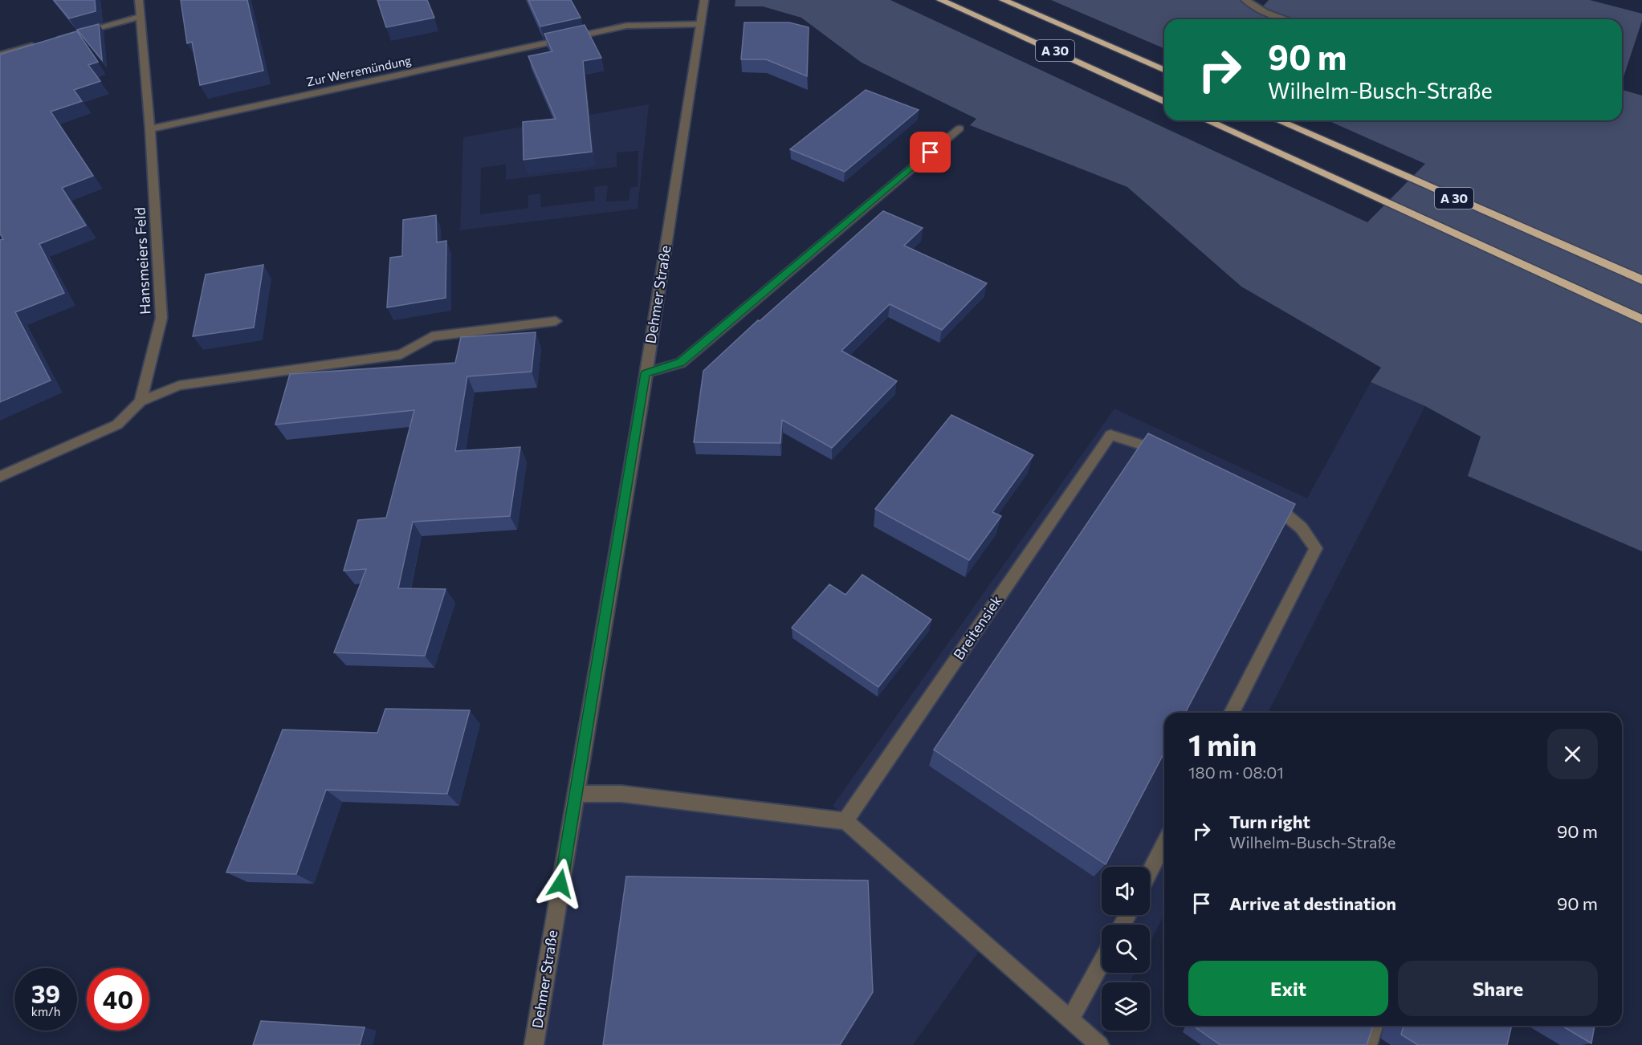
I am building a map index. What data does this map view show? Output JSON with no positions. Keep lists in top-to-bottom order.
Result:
{
  "streets": {
    "highway": ["A 30"],
    "street": [
      "Zur Werremündung",
      "Hansmeiers Feld",
      "Dehmer Straße",
      "Breitensiek"
    ]
  },
  "crossings": [
    ["Zur Werremündung", "Hansmeiers Feld"],
    ["Zur Werremündung", "Dehmer Straße"]
  ],
  "page": {
    "turn": ["90 m", "Wilhelm-Busch-Straße"],
    "heading": ["1 min", "180 m · 08:01"],
    "list": [
      {
        "name": "Turn right",
        "note": "Wilhelm-Busch-Straße",
        "value": "90 m"
      },
      {
        "name": "Arrive at destination",
        "value": "90 m"
      }
    ],
    "buttons": ["Exit", "Share"],
    "speed": "39 km/h",
    "limit": "40"
  }
}
